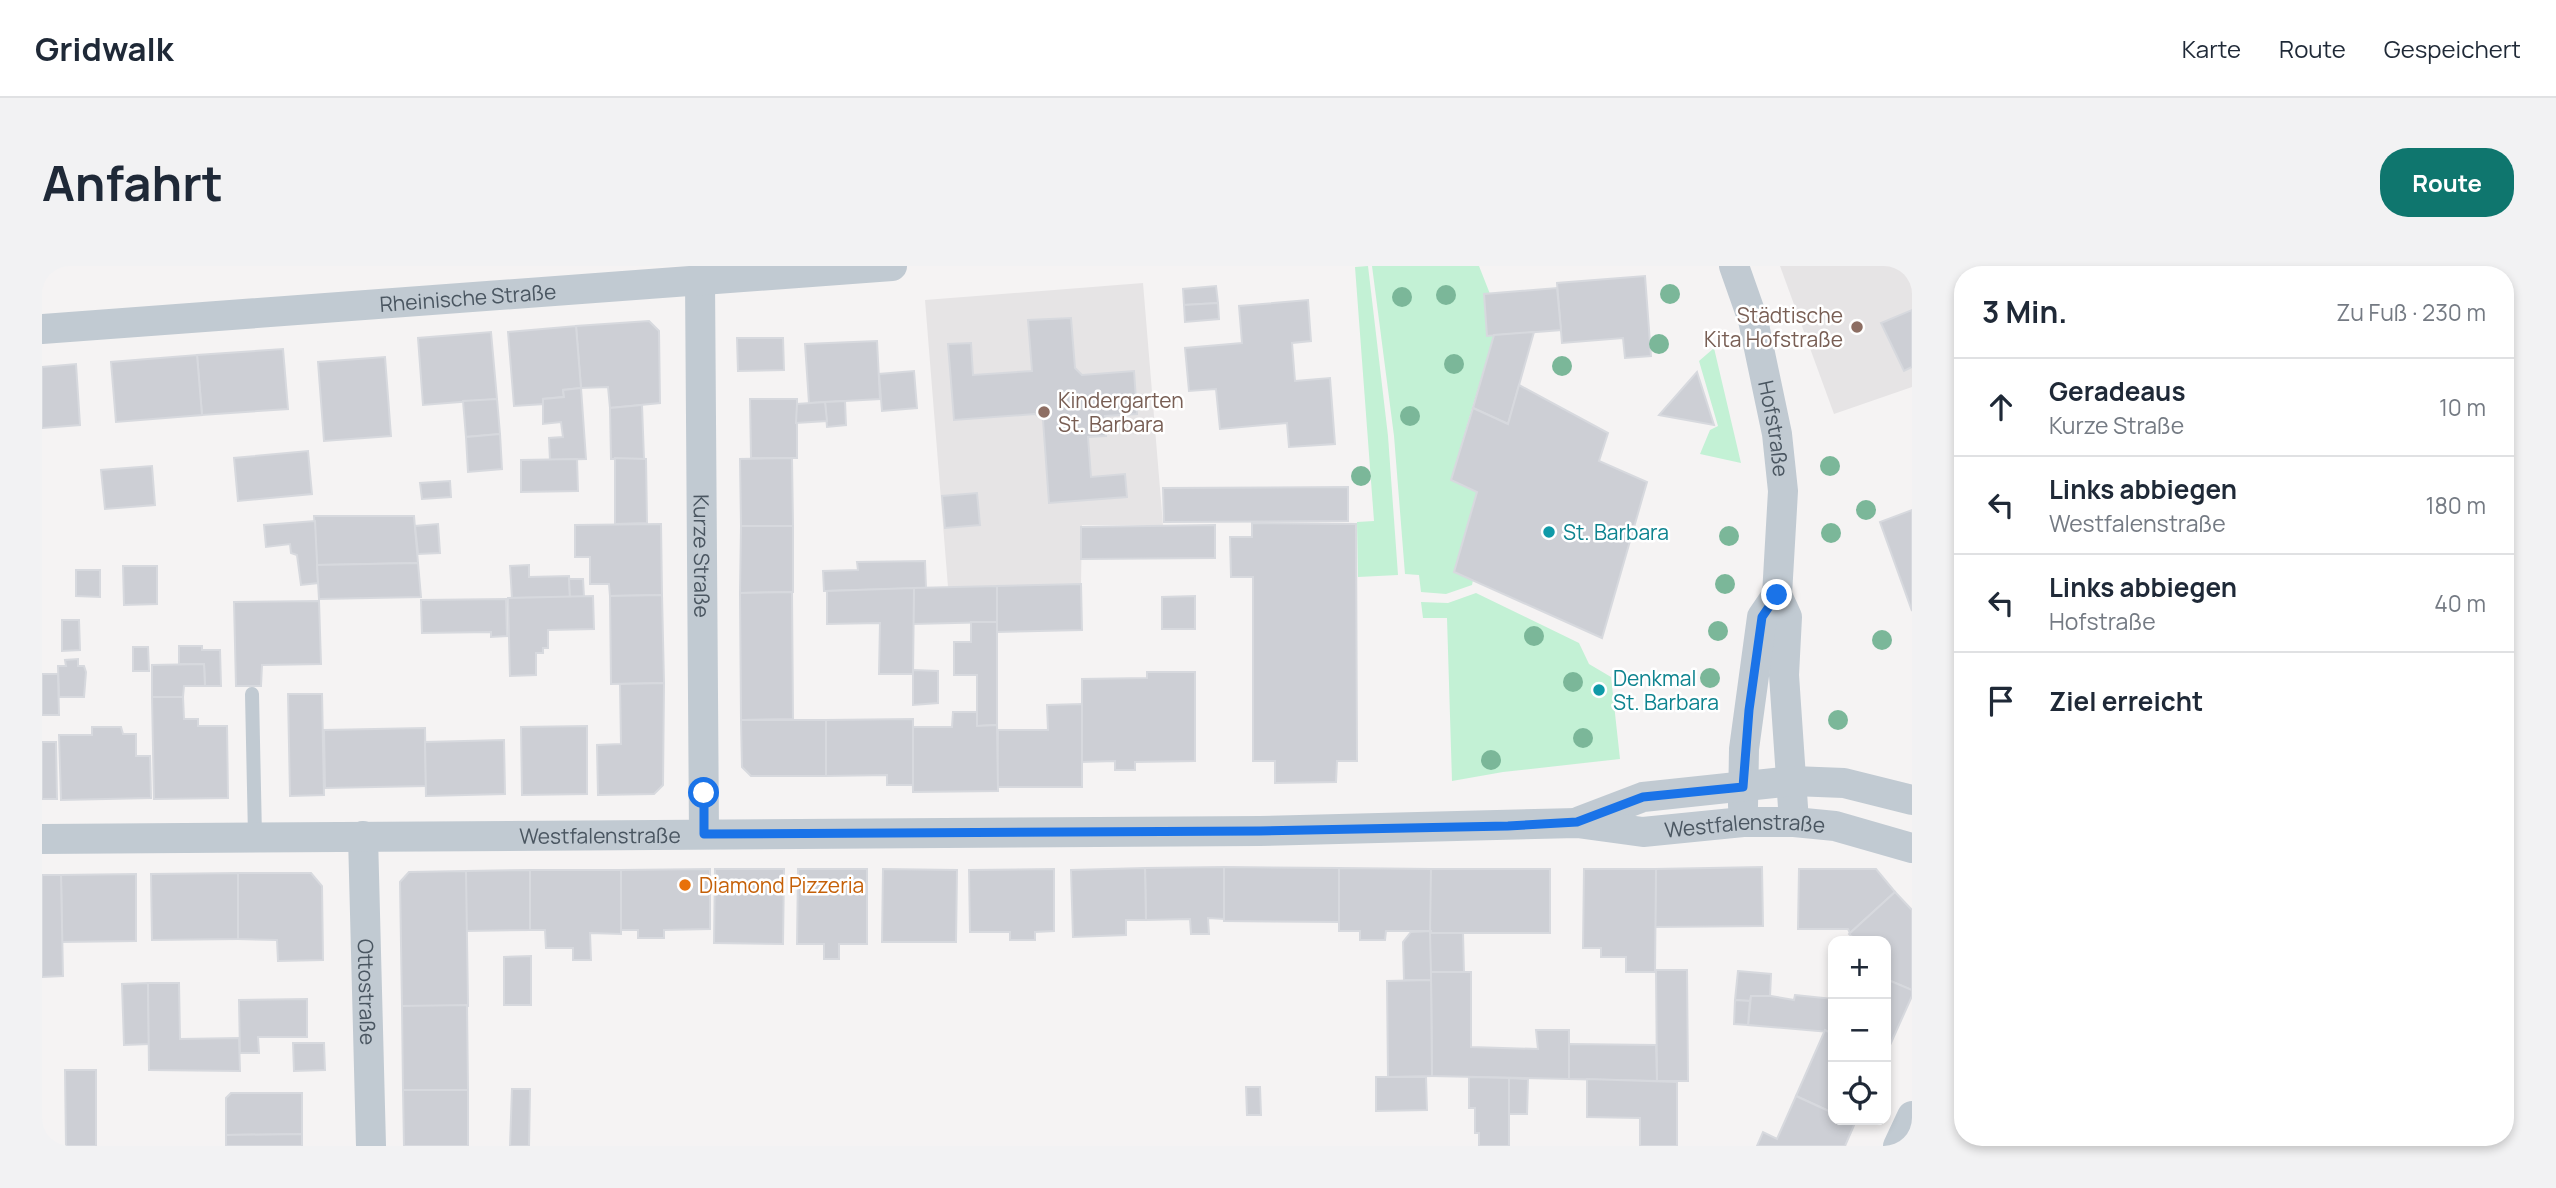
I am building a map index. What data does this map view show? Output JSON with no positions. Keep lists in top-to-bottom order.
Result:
{
  "streets": {
    "street": [
      "Rheinische Straße",
      "Hofstraße",
      "Kurze Straße",
      "Westfalenstraße",
      "Ottostraße"
    ]
  },
  "crossings": [
    ["Rheinische Straße", "Kurze Straße"],
    ["Hofstraße", "Westfalenstraße"],
    ["Kurze Straße", "Westfalenstraße"],
    ["Westfalenstraße", "Ottostraße"]
  ],
  "places": [
    "Städtische Kita Hofstraße",
    "Kindergarten St. Barbara",
    "St. Barbara",
    "Denkmal St. Barbara",
    "Diamond Pizzeria"
  ],
  "page": {
    "header": "Gridwalk",
    "nav": ["Karte", "Route", "Gespeichert"],
    "buttons": "Route",
    "title": "Anfahrt",
    "heading": ["3 Min.", "Zu Fuß · 230 m"],
    "list": [
      ["Geradeaus", "Kurze Straße", "10 m"],
      ["Links abbiegen", "Westfalenstraße", "180 m"],
      ["Links abbiegen", "Hofstraße", "40 m"],
      "Ziel erreicht"
    ],
    "map_buttons": ["+", "−"]
  }
}
